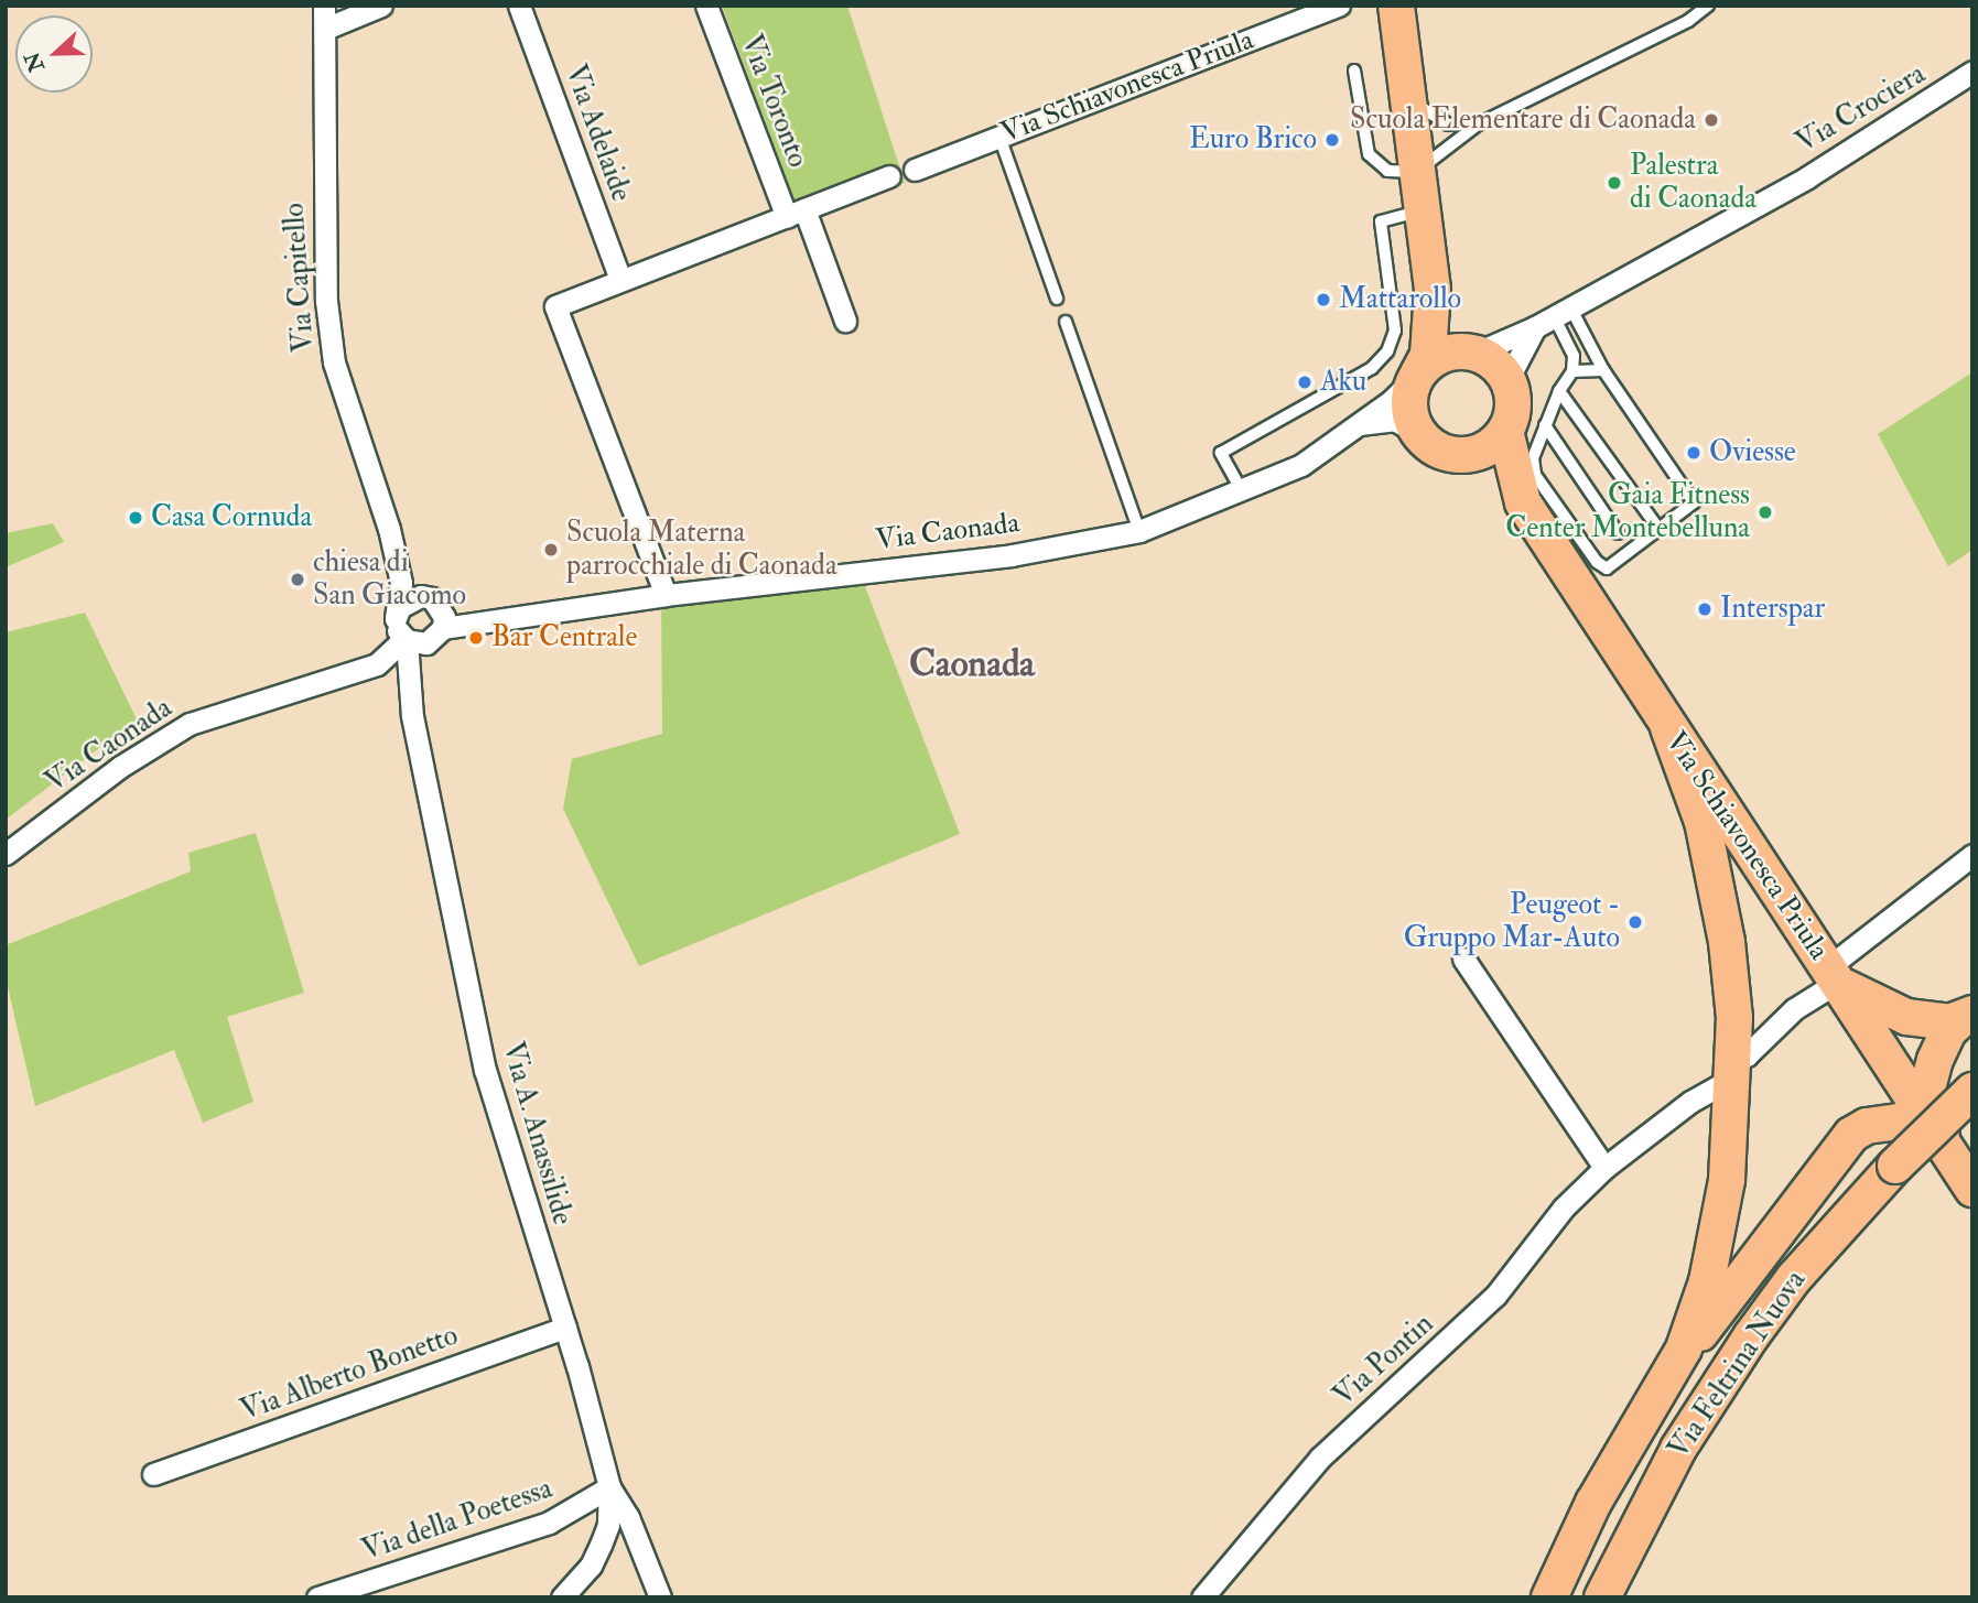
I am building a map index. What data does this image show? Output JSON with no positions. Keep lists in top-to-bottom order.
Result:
{
  "streets": {
    "main road": ["Via Schiavonesca Priula", "Via Feltrina Nuova"],
    "street": [
      "Via Toronto",
      "Via Crociera",
      "Via Adelaide",
      "Via Capitello",
      "Via Caonada",
      "Via A. Anassilide",
      "Via Pontin",
      "Via Alberto Bonetto",
      "Via della Poetessa"
    ]
  },
  "crossings": [
    ["Via Schiavonesca Priula", "Via Crociera"],
    ["Via Schiavonesca Priula", "Via Caonada"],
    ["Via Schiavonesca Priula", "Via Pontin"],
    ["Via Crociera", "Via Caonada"],
    ["Via Capitello", "Via Caonada"],
    ["Via Capitello", "Via A. Anassilide"],
    ["Via Caonada", "Via A. Anassilide"],
    ["Via A. Anassilide", "Via Alberto Bonetto"],
    ["Via A. Anassilide", "Via della Poetessa"]
  ],
  "districts": ["Caonada"],
  "places": [
    "Scuola Elementare di Caonada",
    "Euro Brico",
    "Palestra di Caonada",
    "Mattarollo",
    "Aku",
    "Oviesse",
    "Gaia Fitness Center Montebelluna",
    "Casa Cornuda",
    "Scuola Materna parrocchiale di Caonada",
    "chiesa di San Giacomo",
    "Interspar",
    "Bar Centrale",
    "Peugeot - Gruppo Mar-Auto"
  ],
  "north": "left"
}
